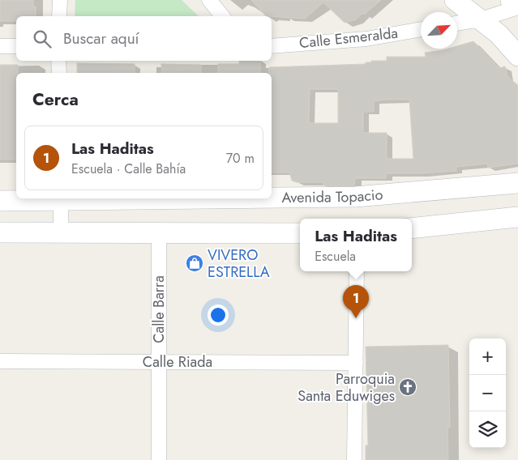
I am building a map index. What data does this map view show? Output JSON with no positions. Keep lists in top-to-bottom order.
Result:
{
  "streets": {
    "street": [
      "Calle Esmeralda",
      "Avenida Topacio",
      "Calle Barra",
      "Calle Riada"
    ]
  },
  "crossings": [
    ["Calle Barra", "Calle Riada"]
  ],
  "places": {
    "shop": ["VIVERO ESTRELLA"],
    "church": ["Parroquia Santa Eduwiges"]
  },
  "north": "top right",
  "page": {
    "search": "Buscar aquí",
    "heading": "Cerca",
    "list": [
      {
        "mark": "1",
        "name": "Las Haditas",
        "note": "Escuela · Calle Bahía",
        "value": "70 m"
      }
    ],
    "popup": ["Las Haditas", "Escuela"],
    "pins": "1",
    "map_buttons": ["+", "−"]
  }
}
